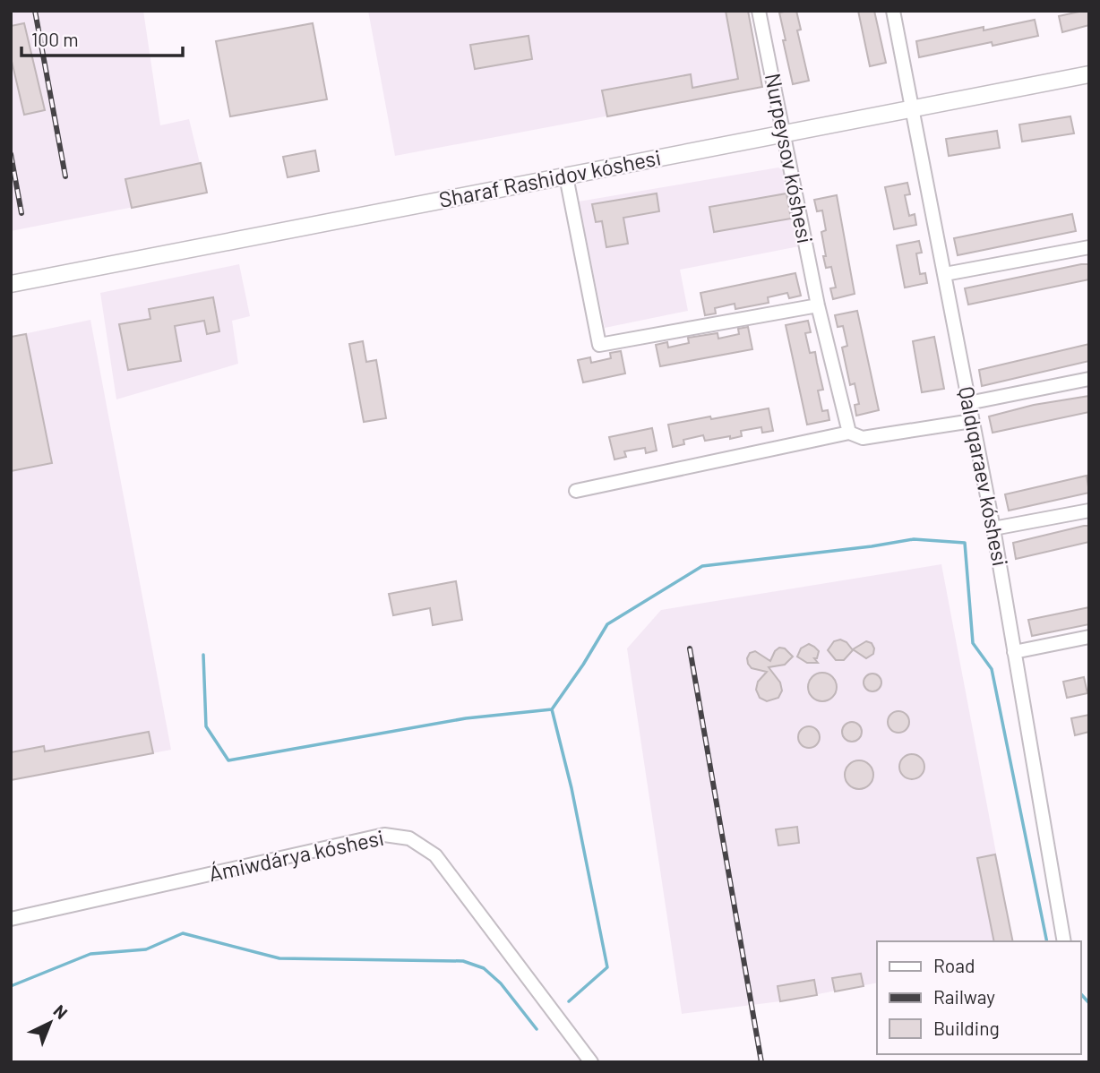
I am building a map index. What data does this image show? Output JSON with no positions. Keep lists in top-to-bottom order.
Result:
{
  "streets": {
    "street": [
      "Nurpeysov kóshesi",
      "Sharaf Rashidov kóshesi",
      "Qaldıqaraev kóshesi",
      "Ámiwdárya kóshesi"
    ]
  },
  "crossings": [
    ["Nurpeysov kóshesi", "Sharaf Rashidov kóshesi"],
    ["Sharaf Rashidov kóshesi", "Qaldıqaraev kóshesi"]
  ],
  "legend": ["Road", "Railway", "Building"],
  "scale_bar": "100 m",
  "north": "top right"
}
